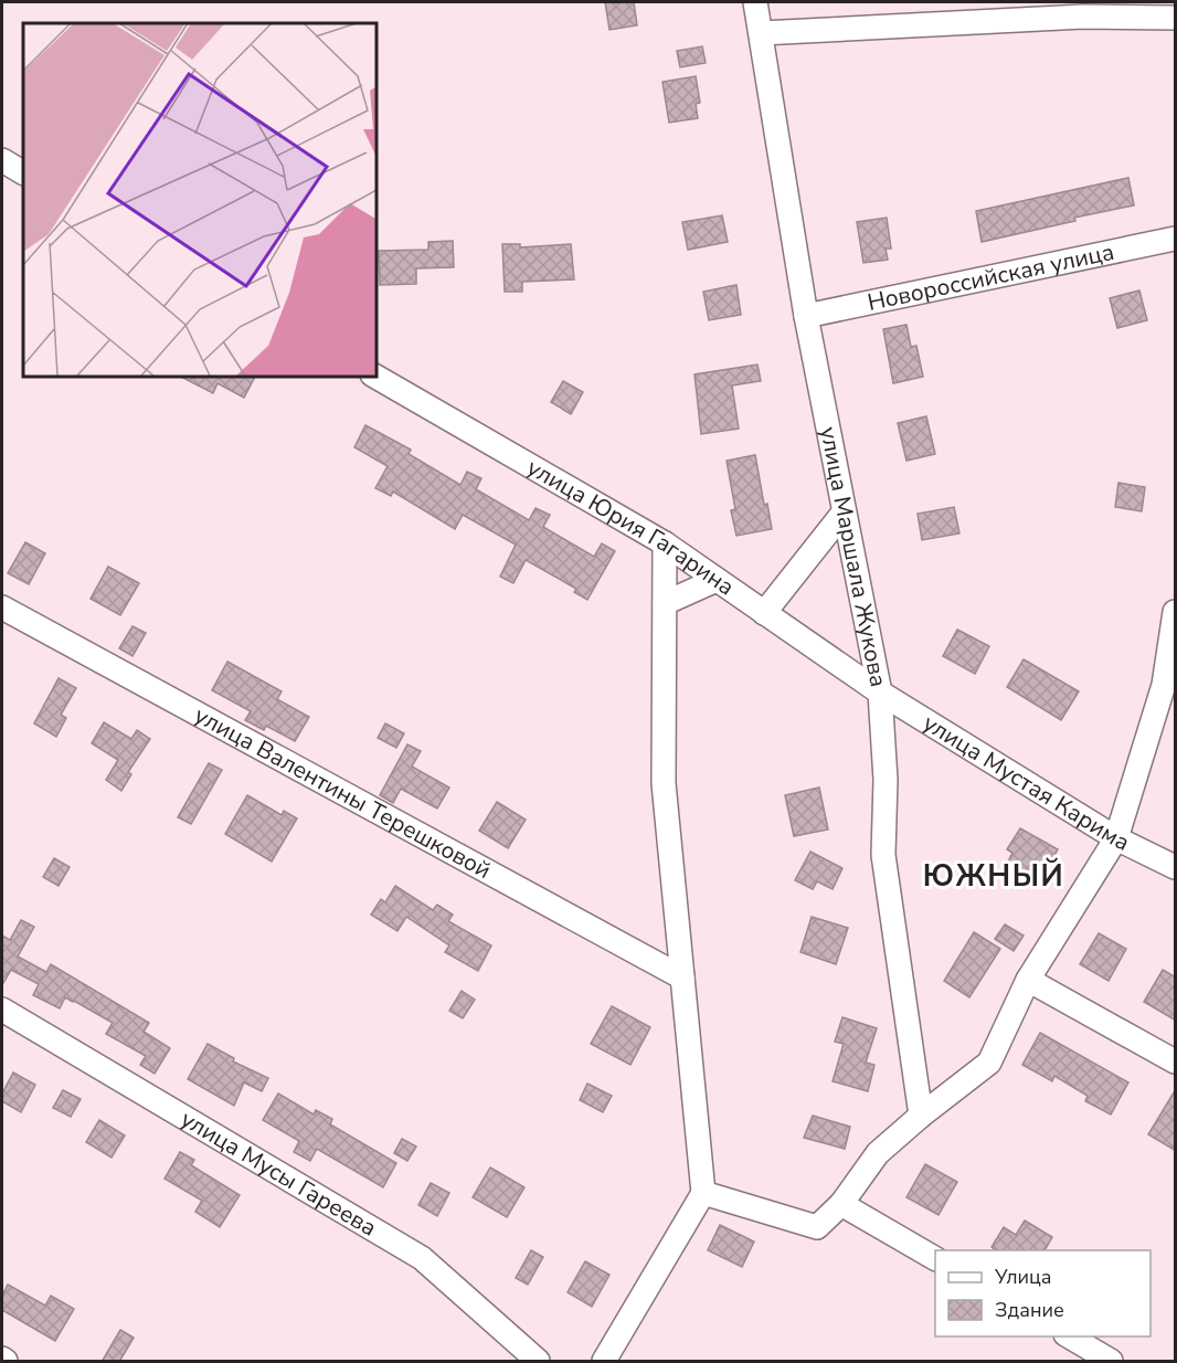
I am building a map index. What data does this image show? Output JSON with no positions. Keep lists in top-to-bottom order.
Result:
{
  "streets": {
    "street": [
      "Новороссийская улица",
      "улица Юрия Гагарина",
      "улица Маршала Жукова",
      "улица Мустая Карима",
      "улица Валентины Терешковой",
      "улица Мусы Гареева"
    ]
  },
  "crossings": [
    ["Новороссийская улица", "улица Маршала Жукова"],
    ["улица Юрия Гагарина", "улица Маршала Жукова"],
    ["улица Юрия Гагарина", "улица Мустая Карима"],
    ["улица Маршала Жукова", "улица Мустая Карима"]
  ],
  "districts": ["ЮЖНЫЙ"],
  "legend": ["Улица", "Здание"]
}
